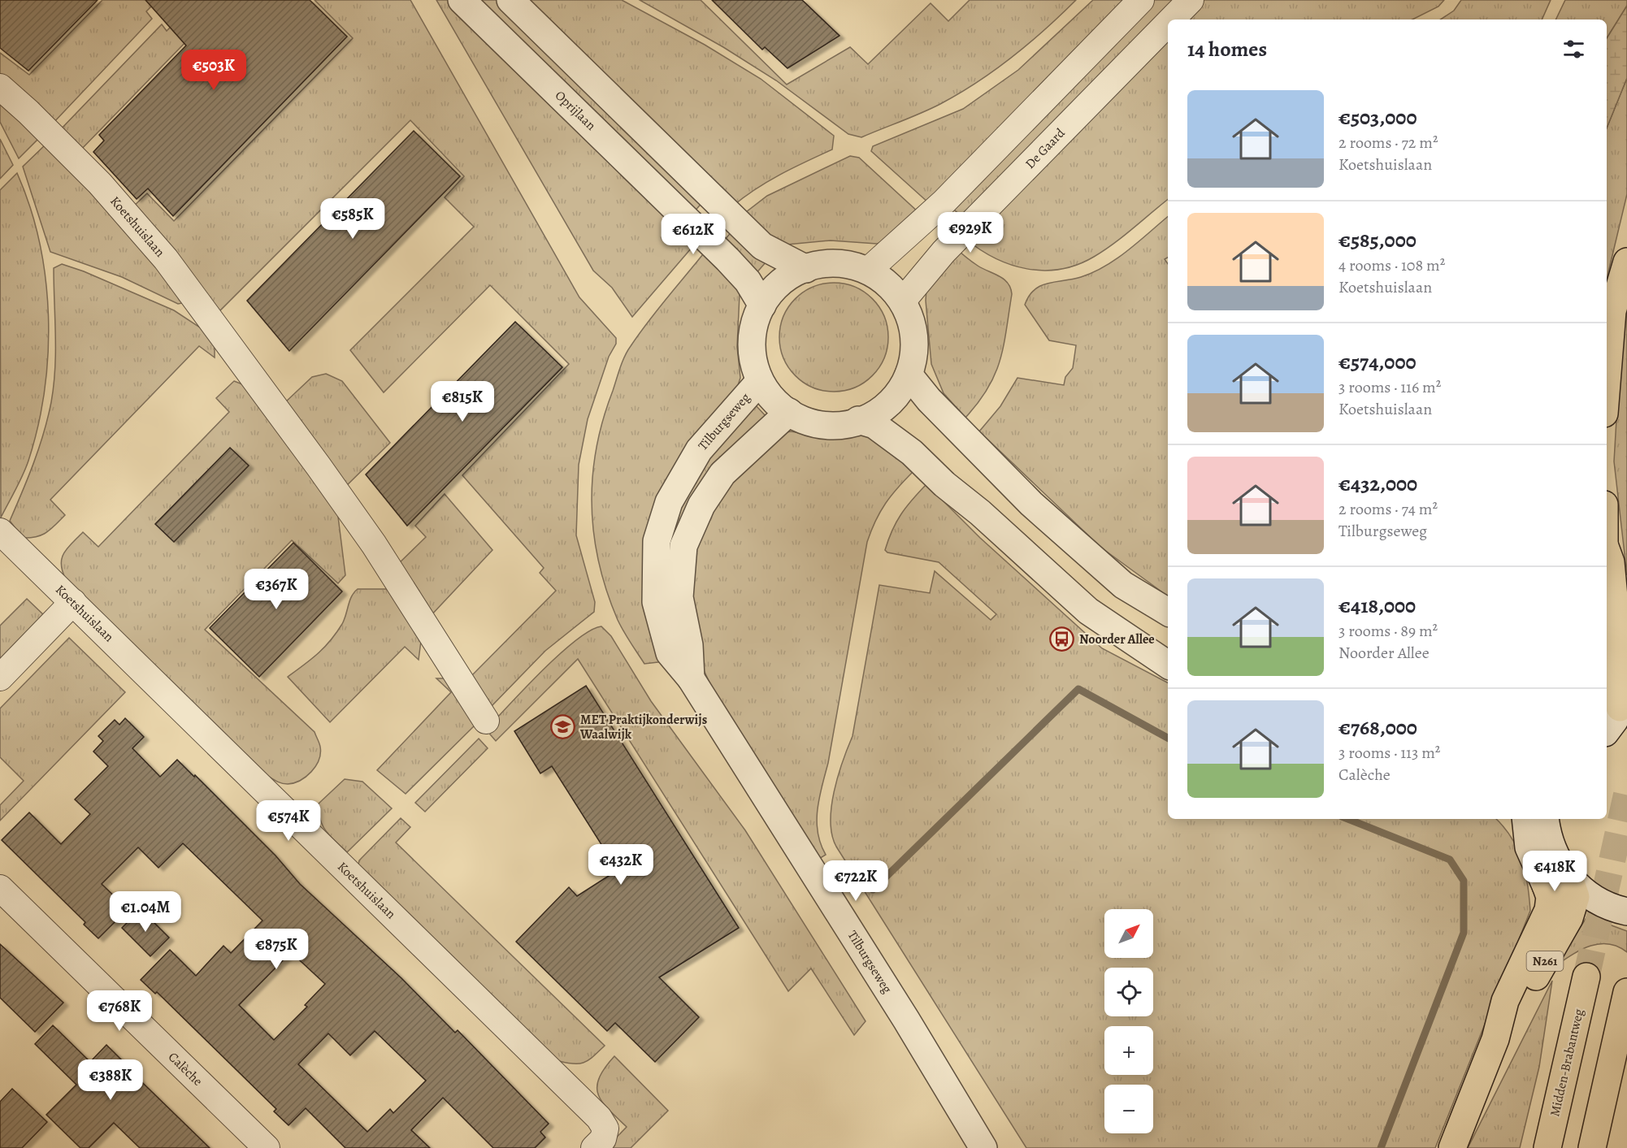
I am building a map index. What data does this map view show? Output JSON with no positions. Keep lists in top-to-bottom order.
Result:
{
  "streets": {
    "highway": ["N261", "Midden-Brabantweg"],
    "street": [
      "Oprijlaan",
      "De Gaard",
      "Koetshuislaan",
      "Tilburgseweg",
      "Calèche"
    ]
  },
  "crossings": [
    ["Oprijlaan", "De Gaard"],
    ["Oprijlaan", "Tilburgseweg"],
    ["De Gaard", "Tilburgseweg"]
  ],
  "places": {
    "bus stop": ["Noorder Allee"],
    "school or university": ["MET Praktijkonderwijs Waalwijk"]
  },
  "north": "top right",
  "page": {
    "heading": "14 homes",
    "price": [
      "€503K",
      "€585K",
      "€929K",
      "€612K",
      "€815K",
      "€367K",
      "€574K",
      "€432K",
      "€418K",
      "€722K",
      "€1.04M",
      "€875K",
      "€768K",
      "€388K"
    ],
    "list": [
      {
        "name": "€503,000",
        "note": "2 rooms · 72 m² · Koetshuislaan"
      },
      {
        "name": "€585,000",
        "note": "4 rooms · 108 m² · Koetshuislaan"
      },
      {
        "name": "€574,000",
        "note": "3 rooms · 116 m² · Koetshuislaan"
      },
      {
        "name": "€432,000",
        "note": "2 rooms · 74 m² · Tilburgseweg"
      },
      {
        "name": "€418,000",
        "note": "3 rooms · 89 m² · Noorder Allee"
      },
      {
        "name": "€768,000",
        "note": "3 rooms · 113 m² · Calèche"
      }
    ],
    "map_buttons": ["+", "−"]
  }
}
